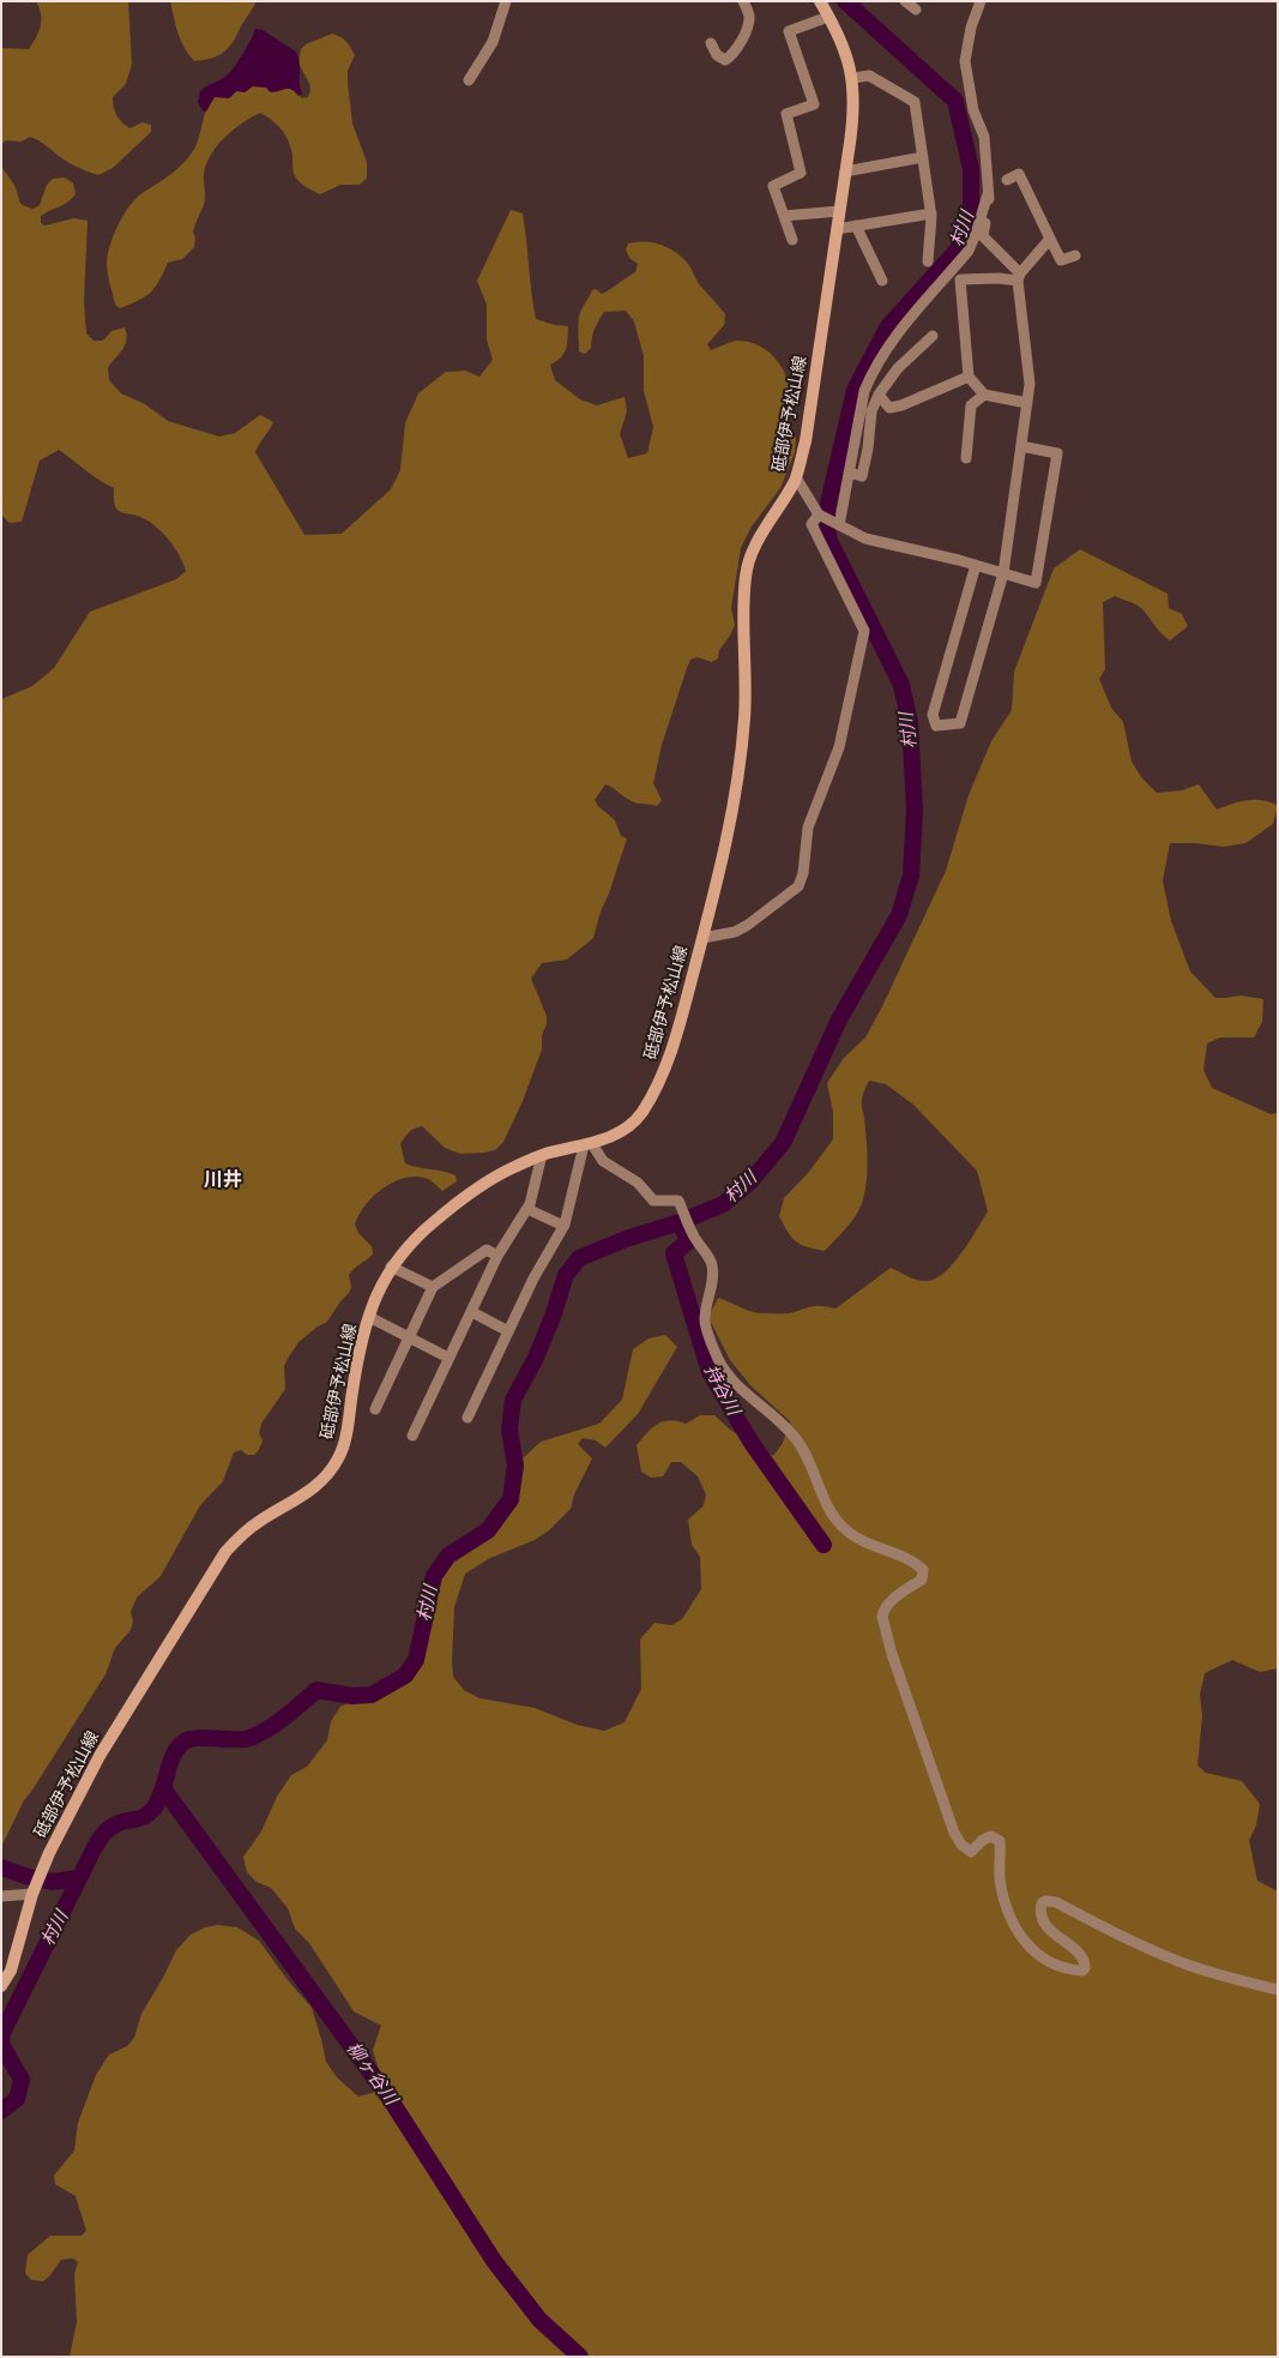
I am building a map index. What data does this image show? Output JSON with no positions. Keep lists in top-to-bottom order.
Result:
{
  "streets": {
    "main road": ["砥部伊予松山線"]
  },
  "districts": ["川井"],
  "water": ["村川", "持谷川", "柳ヶ谷川"]
}
